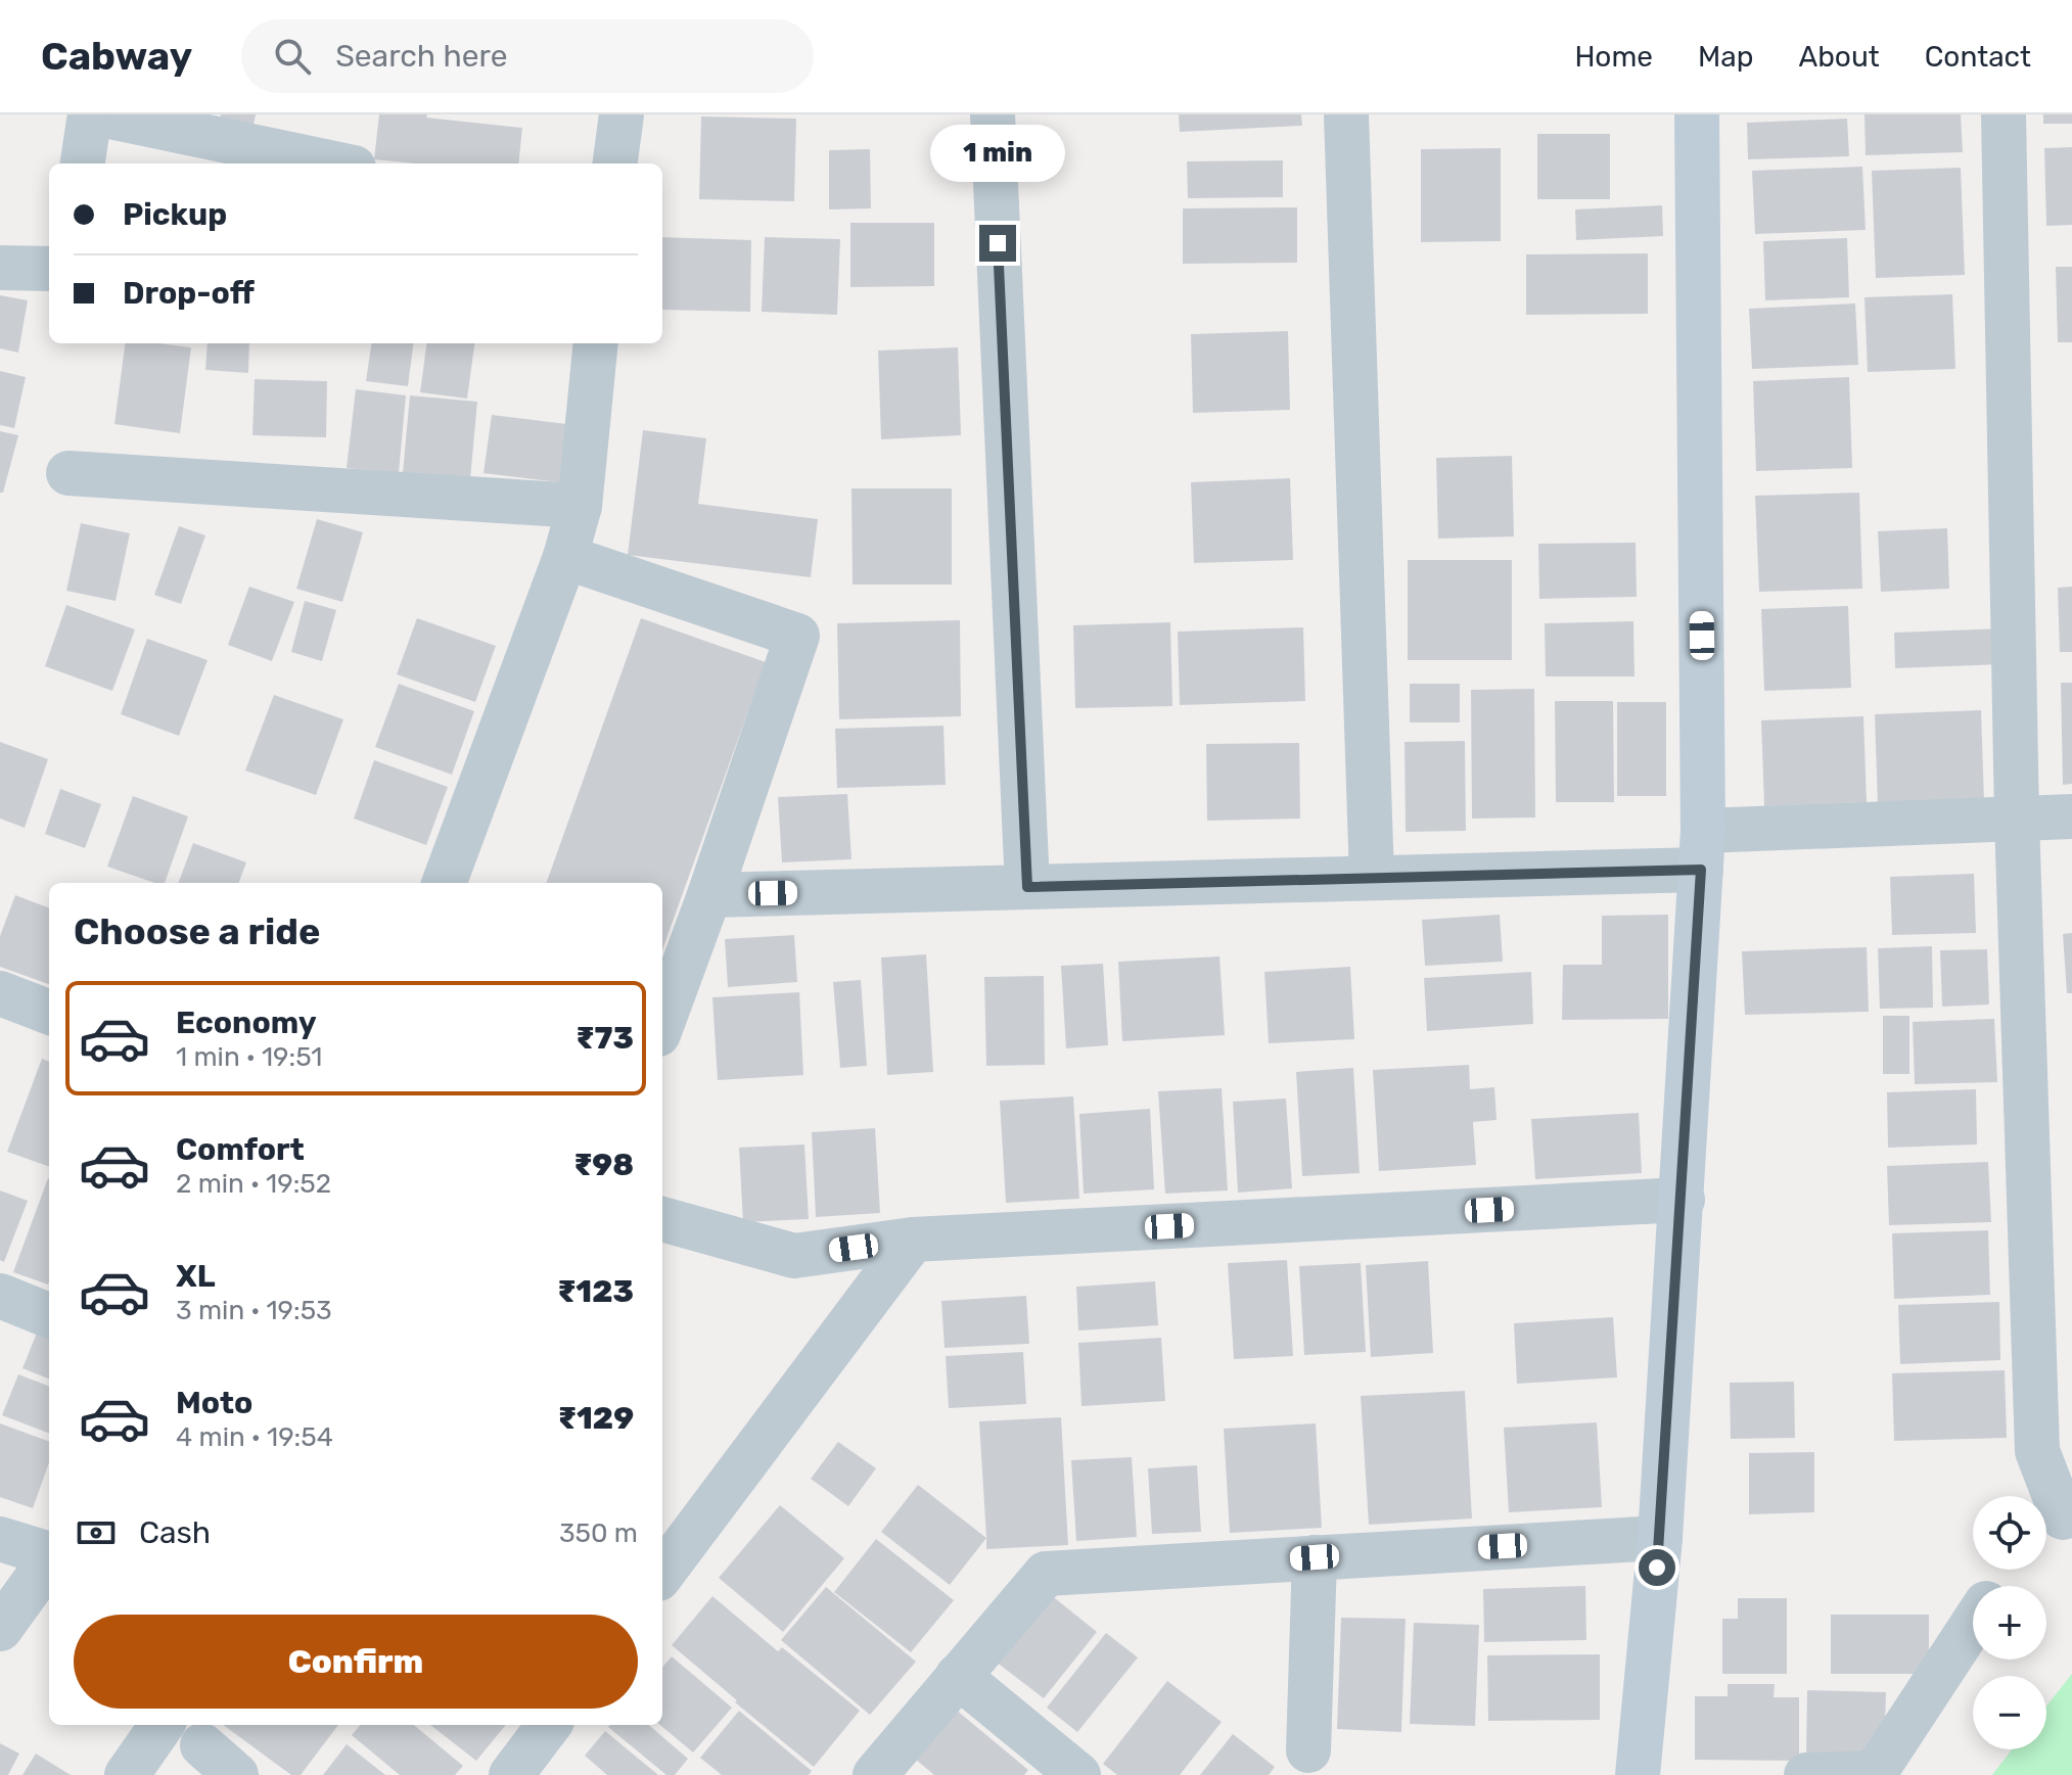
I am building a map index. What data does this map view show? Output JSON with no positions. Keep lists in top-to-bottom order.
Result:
{
  "page": {
    "header": "Cabway",
    "search": "Search here",
    "nav": [
      "Home",
      "Map",
      "About",
      "Contact"
    ],
    "bubble": "1 min",
    "banner": ["Pickup", "Drop-off"],
    "heading": "Choose a ride",
    "list": [
      {
        "name": "Economy",
        "note": "1 min · 19:51",
        "value": "₹73"
      },
      {
        "name": "Comfort",
        "note": "2 min · 19:52",
        "value": "₹98"
      },
      {
        "name": "XL",
        "note": "3 min · 19:53",
        "value": "₹123"
      },
      {
        "name": "Moto",
        "note": "4 min · 19:54",
        "value": "₹129"
      }
    ],
    "pay": ["Cash", "350 m"],
    "map_buttons": ["+", "−"],
    "buttons": "Confirm"
  }
}
